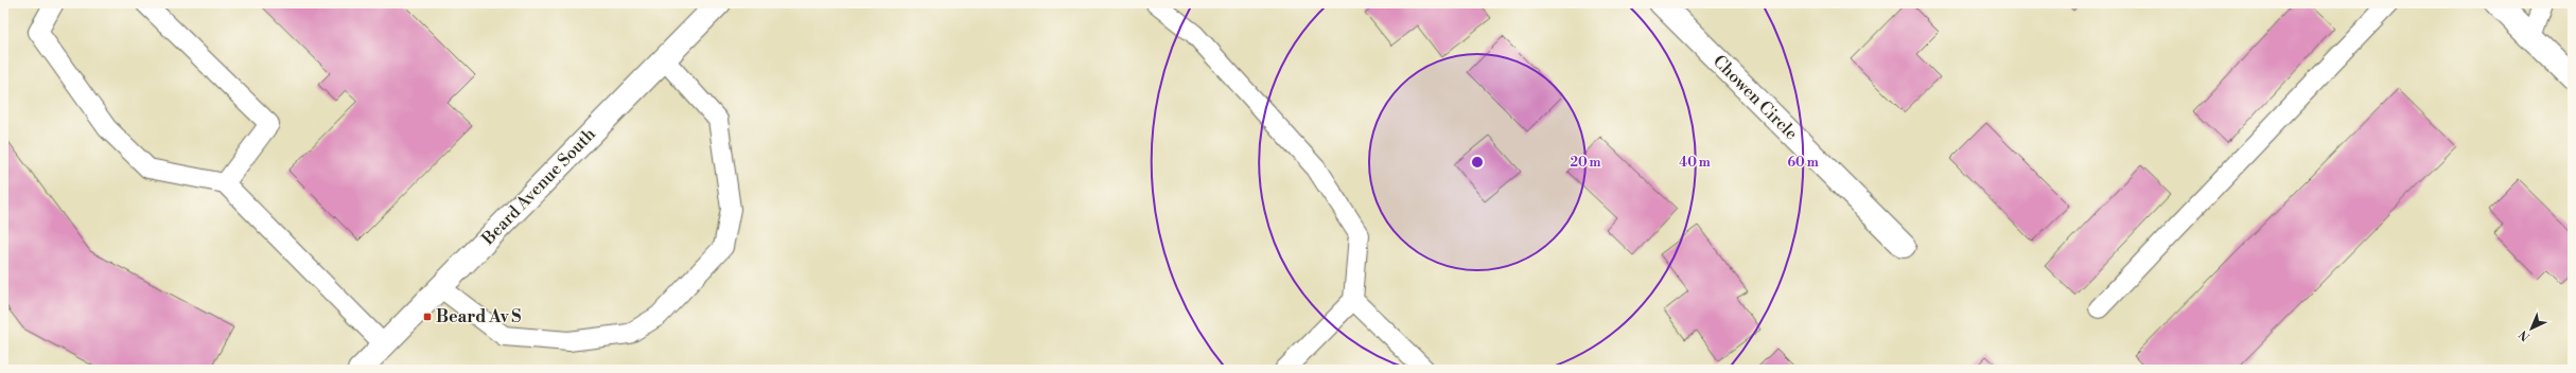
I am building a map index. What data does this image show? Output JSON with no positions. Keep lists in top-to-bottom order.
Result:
{
  "streets": {
    "street": ["Chowen Circle", "Beard Avenue South"]
  },
  "places": {
    "transit": ["Beard Av S"]
  },
  "north": "bottom left",
  "rings": ["20 m", "40 m", "60 m"]
}
